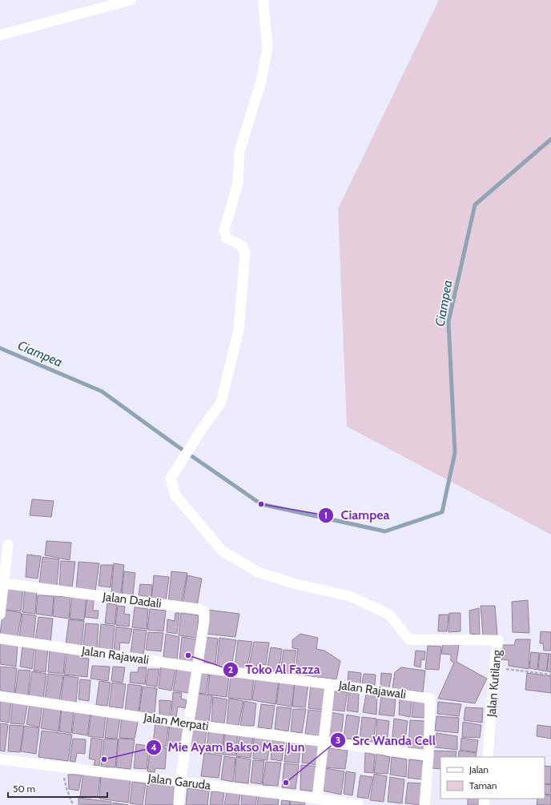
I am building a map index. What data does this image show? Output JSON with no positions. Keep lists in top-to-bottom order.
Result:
{
  "streets": {
    "street": [
      "Jalan Dadali",
      "Jalan Rajawali",
      "Jalan Kutilang",
      "Jalan Merpati",
      "Jalan Garuda"
    ]
  },
  "crossings": [
    ["Jalan Dadali", "Jalan Rajawali"],
    ["Jalan Rajawali", "Jalan Merpati"]
  ],
  "water": ["Ciampea"],
  "places": [
    "Ciampea",
    "Toko Al Fazza",
    "Mie Ayam Bakso Mas Jun",
    "Src Wanda Cell"
  ],
  "legend": ["Jalan", "Taman"],
  "scale_bar": "50 m"
}
